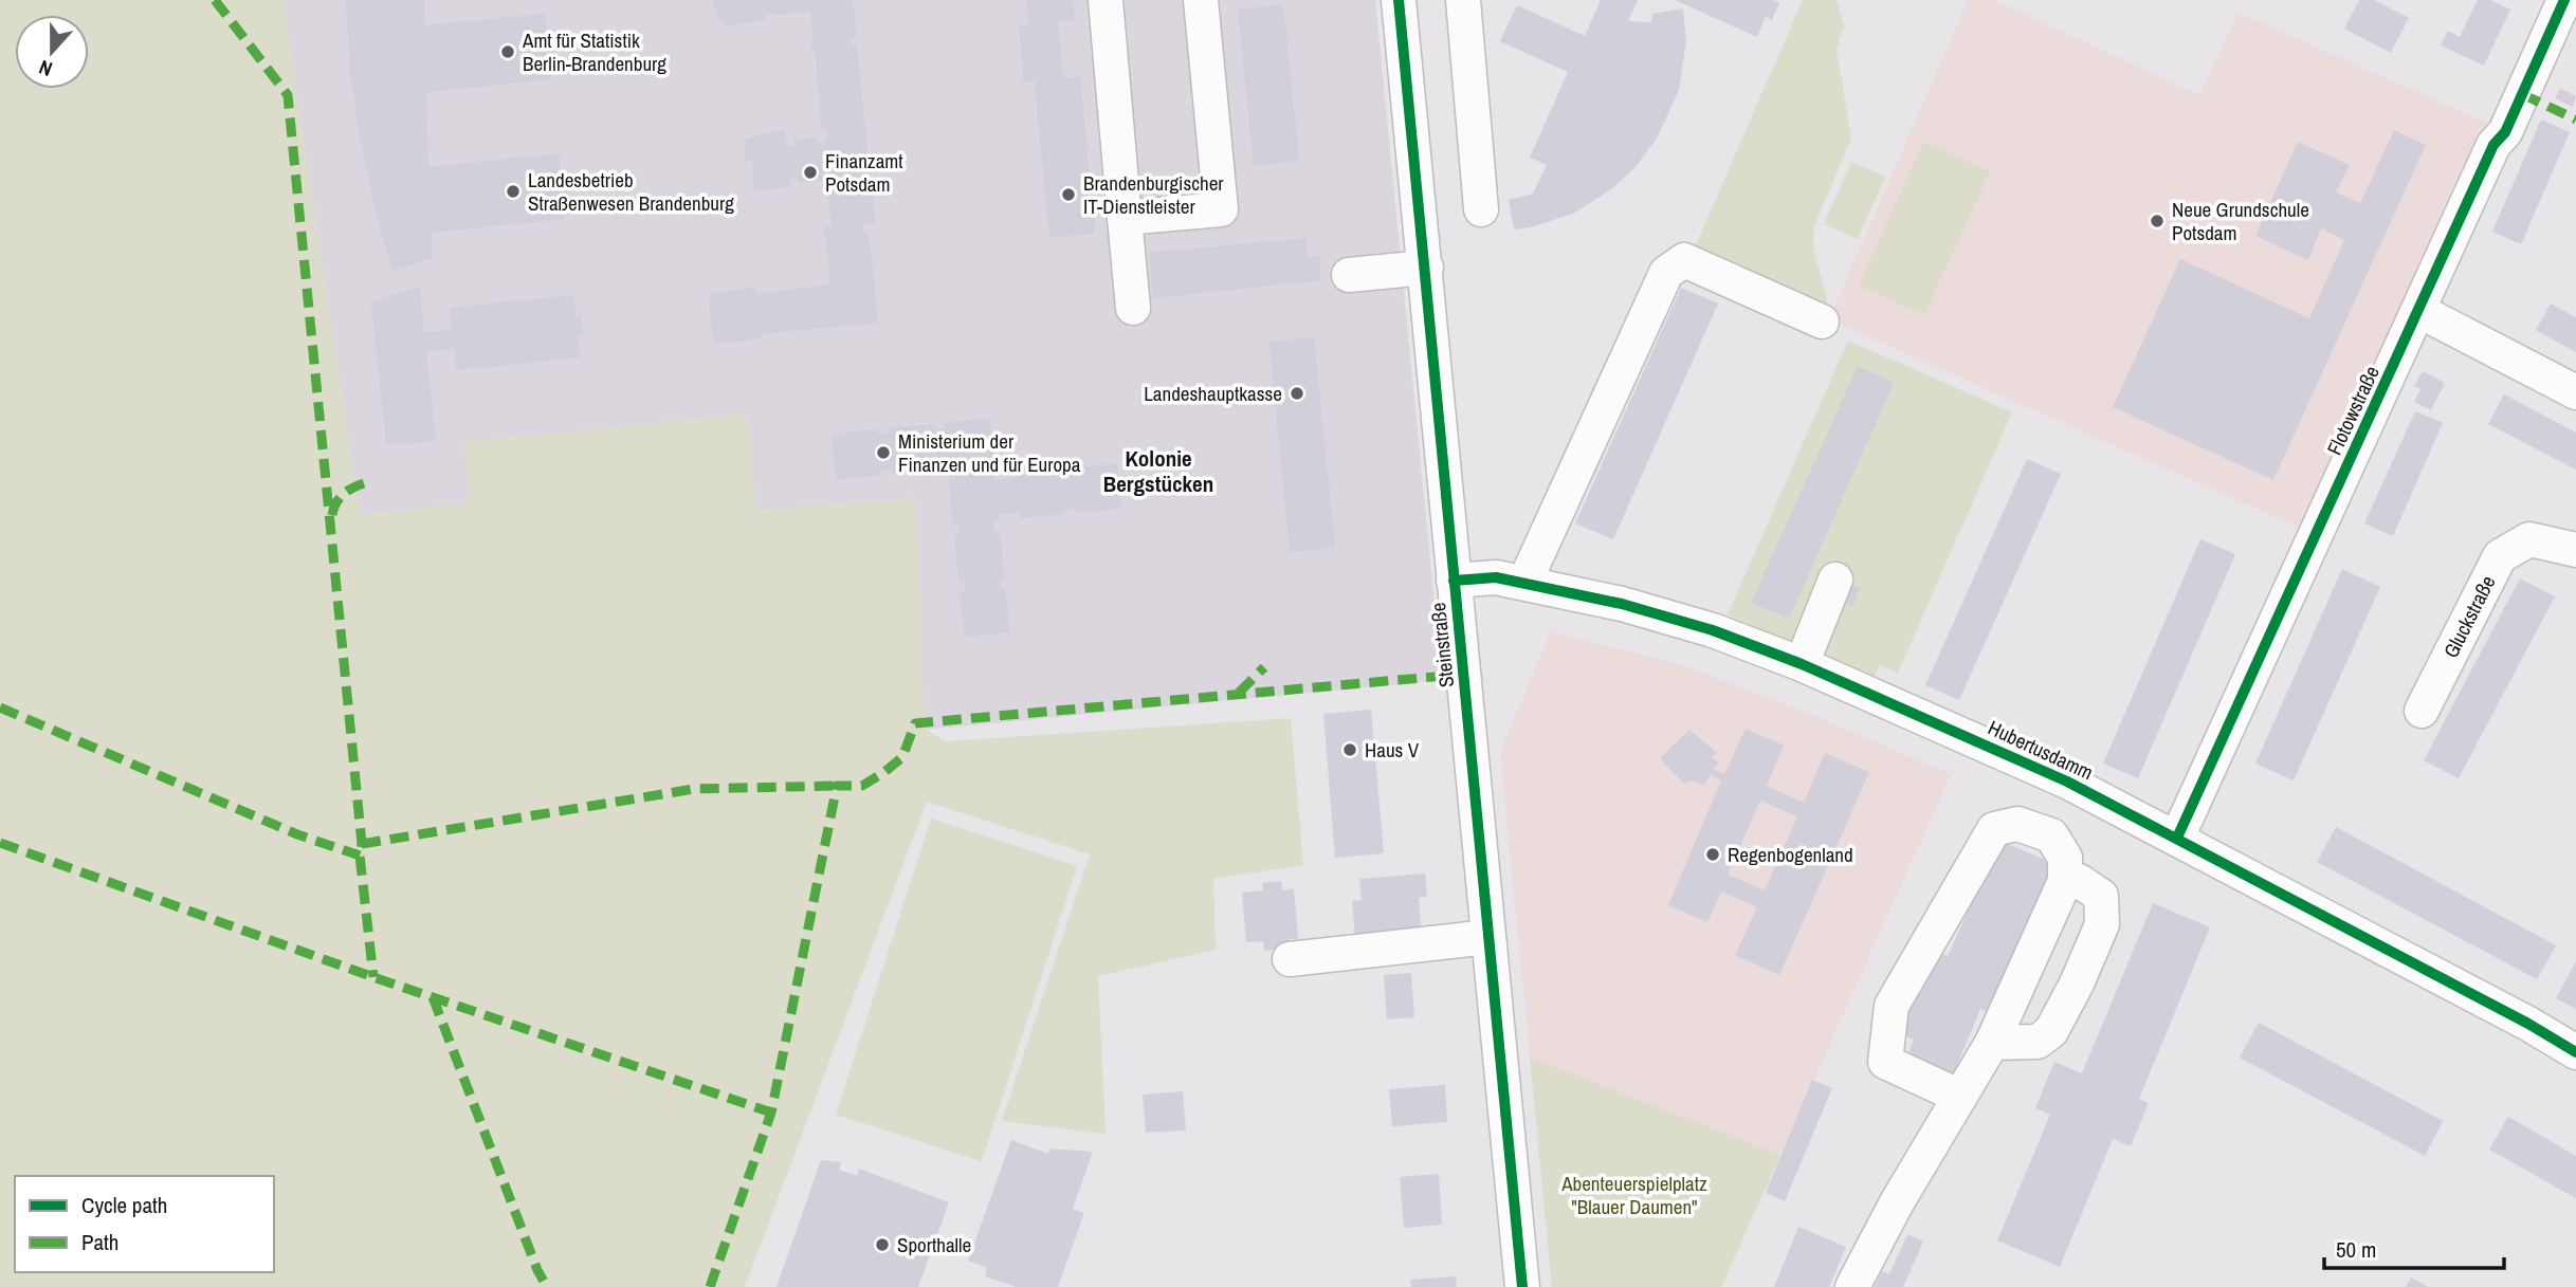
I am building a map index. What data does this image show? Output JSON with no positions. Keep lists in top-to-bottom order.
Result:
{
  "streets": {
    "street": [
      "Flotowstraße",
      "Gluckstraße",
      "Steinstraße",
      "Hubertusdamm"
    ]
  },
  "crossings": [
    ["Flotowstraße", "Hubertusdamm"],
    ["Steinstraße", "Hubertusdamm"]
  ],
  "districts": ["Kolonie Bergstücken"],
  "parks": ["Abenteuerspielplatz \"Blauer Daumen\""],
  "places": [
    "Amt für Statistik Berlin-Brandenburg",
    "Finanzamt Potsdam",
    "Landesbetrieb Straßenwesen Brandenburg",
    "Brandenburgischer IT-Dienstleister",
    "Neue Grundschule Potsdam",
    "Landeshauptkasse",
    "Ministerium der Finanzen und für Europa",
    "Haus V",
    "Regenbogenland",
    "Sporthalle"
  ],
  "legend": ["Cycle path", "Path"],
  "scale_bar": "50 m",
  "north": "bottom"
}
